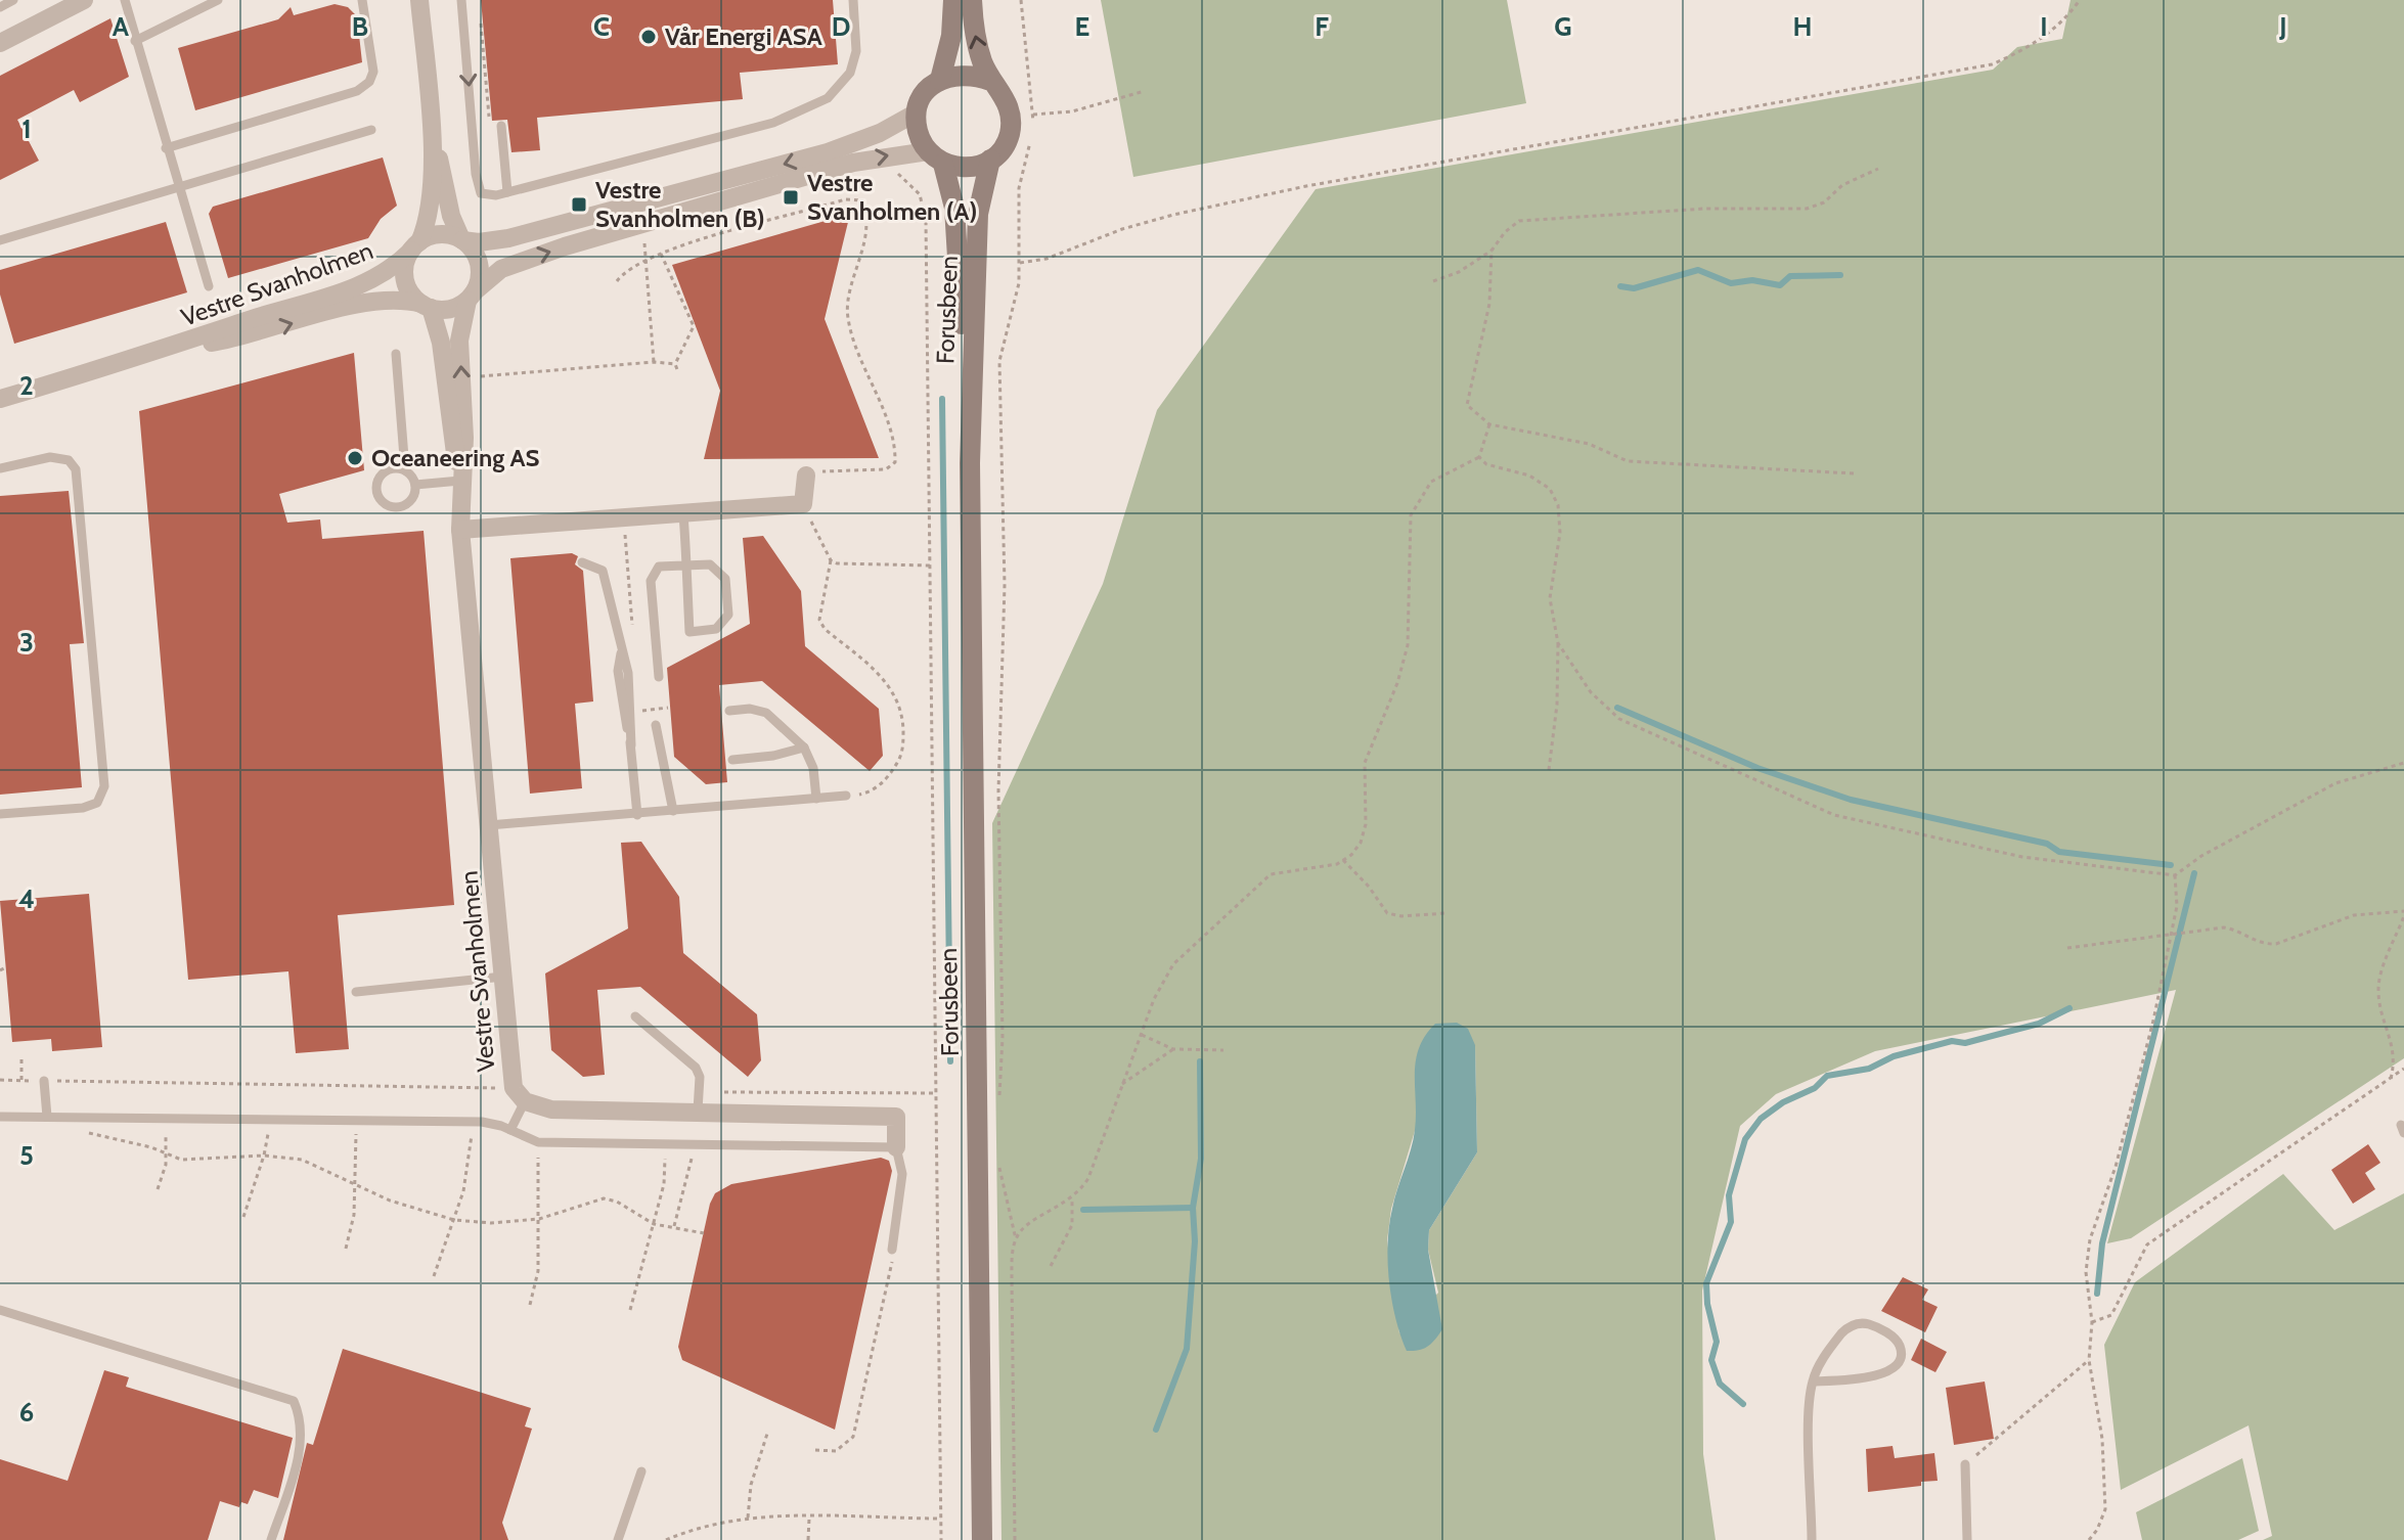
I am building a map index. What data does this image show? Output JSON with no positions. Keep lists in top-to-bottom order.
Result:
{
  "streets": {
    "main road": ["Forusbeen"],
    "street": ["Vestre Svanholmen"]
  },
  "places": {
    "other": ["Vår Energi ASA", "Oceaneering AS"],
    "transit": ["Vestre Svanholmen (A)", "Vestre Svanholmen (B)"]
  },
  "grid": {
    "columns": [
      "A",
      "B",
      "C",
      "D",
      "E",
      "F",
      "G",
      "H",
      "I",
      "J"
    ],
    "rows": [
      "1",
      "2",
      "3",
      "4",
      "5",
      "6"
    ]
  }
}
